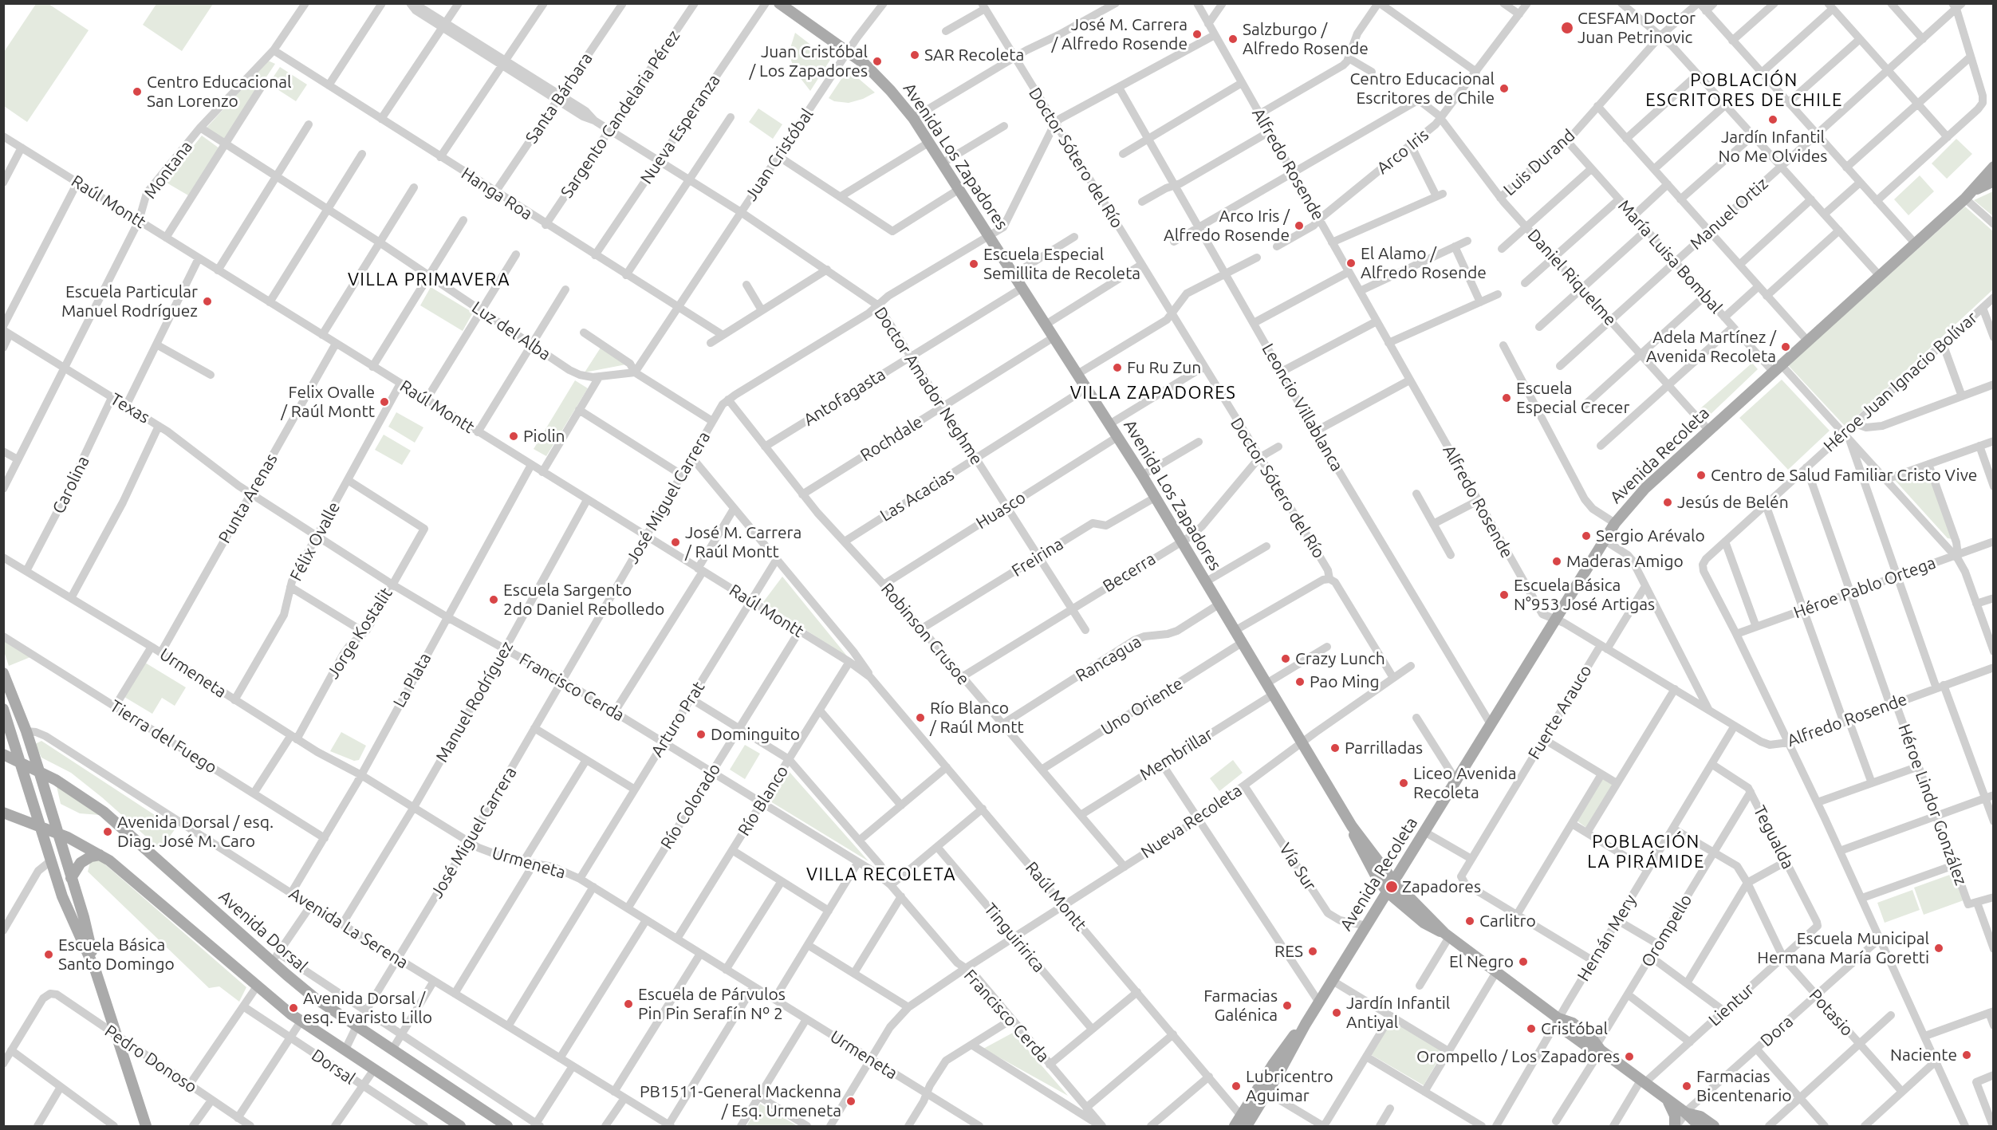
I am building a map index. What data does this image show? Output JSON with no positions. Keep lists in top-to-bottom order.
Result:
{
  "streets": {
    "main road": ["Avenida Los Zapadores", "Avenida Recoleta", "Avenida Dorsal"],
    "street": [
      "Santa Bárbara",
      "Sargento Candelaria Pérez",
      "Nueva Esperanza",
      "Arco Iris",
      "Juan Cristóbal",
      "Doctor Sótero del Río",
      "Luis Durand",
      "Alfredo Rosende",
      "Montana",
      "Hanga Roa",
      "Raúl Montt",
      "Manuel Ortiz",
      "María Luisa Bombal",
      "Daniel Riquelme",
      "Luz del Alba",
      "Héroe Juan Ignacio Bolívar",
      "Doctor Amador Neghme",
      "Antofagasta",
      "Leoncio Villablanca",
      "Texas",
      "Rochdale",
      "Carolina",
      "Las Acacias",
      "José Miguel Carrera",
      "Punta Arenas",
      "Huasco",
      "Félix Ovalle",
      "Freirina",
      "Becerra",
      "Héroe Pablo Ortega",
      "Jorge Kostalit",
      "Robinson Crusoe",
      "Rancagua",
      "Urmeneta",
      "La Plata",
      "Francisco Cerda",
      "Manuel Rodríguez",
      "Uno Oriente",
      "Fuerte Arauco",
      "Arturo Prat",
      "Tierra del Fuego",
      "Membrillar",
      "Río Blanco",
      "Héroe Lindor González",
      "Río Colorado",
      "Nueva Recoleta",
      "Tegualda",
      "Vía Sur",
      "Avenida La Serena",
      "Orompello",
      "Tinguiririca",
      "Hernán Mery",
      "Lientur",
      "Potasio",
      "Dora",
      "Pedro Donoso",
      "Dorsal"
    ]
  },
  "crossings": [
    ["Santa Bárbara", "Hanga Roa"],
    ["Santa Bárbara", "Doctor Amador Neghme"],
    ["Sargento Candelaria Pérez", "Hanga Roa"],
    ["Sargento Candelaria Pérez", "Doctor Amador Neghme"],
    ["Nueva Esperanza", "Hanga Roa"],
    ["Nueva Esperanza", "Doctor Amador Neghme"],
    ["Arco Iris", "Alfredo Rosende"],
    ["Arco Iris", "Daniel Riquelme"],
    ["Juan Cristóbal", "Avenida Los Zapadores"],
    ["Juan Cristóbal", "Hanga Roa"],
    ["Juan Cristóbal", "Doctor Amador Neghme"],
    ["Avenida Los Zapadores", "Antofagasta"],
    ["Avenida Los Zapadores", "Rochdale"],
    ["Avenida Los Zapadores", "Avenida Recoleta"],
    ["Avenida Los Zapadores", "Las Acacias"],
    ["Avenida Los Zapadores", "José Miguel Carrera"],
    ["Avenida Los Zapadores", "Huasco"],
    ["Avenida Los Zapadores", "Freirina"],
    ["Avenida Los Zapadores", "Becerra"],
    ["Avenida Los Zapadores", "Rancagua"],
    ["Avenida Los Zapadores", "Uno Oriente"],
    ["Avenida Los Zapadores", "Membrillar"],
    ["Avenida Los Zapadores", "Nueva Recoleta"],
    ["Avenida Los Zapadores", "Orompello"],
    ["Avenida Los Zapadores", "Hernán Mery"],
    ["Avenida Los Zapadores", "Lientur"],
    ["Avenida Los Zapadores", "Dora"],
    ["Doctor Sótero del Río", "José Miguel Carrera"],
    ["Doctor Sótero del Río", "Becerra"],
    ["Doctor Sótero del Río", "Nueva Recoleta"],
    ["Luis Durand", "María Luisa Bombal"],
    ["Luis Durand", "Daniel Riquelme"],
    ["Alfredo Rosende", "Daniel Riquelme"],
    ["Alfredo Rosende", "Avenida Recoleta"],
    ["Alfredo Rosende", "Fuerte Arauco"],
    ["Alfredo Rosende", "Héroe Lindor González"],
    ["Alfredo Rosende", "Hernán Mery"],
    ["Montana", "Hanga Roa"],
    ["Montana", "Raúl Montt"],
    ["Montana", "Luz del Alba"],
    ["Montana", "Texas"],
    ["Raúl Montt", "Avenida Recoleta"],
    ["Raúl Montt", "José Miguel Carrera"],
    ["Raúl Montt", "Punta Arenas"],
    ["Raúl Montt", "Félix Ovalle"],
    ["Raúl Montt", "La Plata"],
    ["Raúl Montt", "Manuel Rodríguez"],
    ["Raúl Montt", "Arturo Prat"],
    ["Raúl Montt", "Río Blanco"],
    ["Raúl Montt", "Río Colorado"],
    ["Raúl Montt", "Nueva Recoleta"],
    ["Manuel Ortiz", "María Luisa Bombal"],
    ["Manuel Ortiz", "Daniel Riquelme"],
    ["María Luisa Bombal", "Héroe Juan Ignacio Bolívar"],
    ["María Luisa Bombal", "Avenida Recoleta"],
    ["María Luisa Bombal", "Héroe Pablo Ortega"],
    ["Daniel Riquelme", "Avenida Recoleta"],
    ["Héroe Juan Ignacio Bolívar", "Héroe Pablo Ortega"],
    ["Héroe Juan Ignacio Bolívar", "Héroe Lindor González"],
    ["Doctor Amador Neghme", "Antofagasta"],
    ["Doctor Amador Neghme", "Rochdale"],
    ["Doctor Amador Neghme", "Las Acacias"],
    ["Doctor Amador Neghme", "José Miguel Carrera"],
    ["Doctor Amador Neghme", "Huasco"],
    ["Doctor Amador Neghme", "Freirina"],
    ["Doctor Amador Neghme", "Becerra"],
    ["Antofagasta", "Robinson Crusoe"],
    ["Leoncio Villablanca", "Avenida Recoleta"],
    ["Texas", "Carolina"],
    ["Texas", "Punta Arenas"],
    ["Texas", "Francisco Cerda"],
    ["Rochdale", "Robinson Crusoe"],
    ["Avenida Recoleta", "Vía Sur"],
    ["Carolina", "Urmeneta"],
    ["Las Acacias", "Robinson Crusoe"],
    ["José Miguel Carrera", "Robinson Crusoe"],
    ["José Miguel Carrera", "Urmeneta"],
    ["José Miguel Carrera", "Francisco Cerda"],
    ["José Miguel Carrera", "Avenida La Serena"],
    ["José Miguel Carrera", "Avenida Dorsal"],
    ["Punta Arenas", "Urmeneta"],
    ["Punta Arenas", "Francisco Cerda"],
    ["Huasco", "Robinson Crusoe"],
    ["Félix Ovalle", "Jorge Kostalit"],
    ["Félix Ovalle", "Urmeneta"],
    ["Félix Ovalle", "Francisco Cerda"],
    ["Freirina", "Robinson Crusoe"],
    ["Becerra", "Robinson Crusoe"],
    ["Héroe Pablo Ortega", "Héroe Lindor González"],
    ["Jorge Kostalit", "Urmeneta"],
    ["Jorge Kostalit", "Francisco Cerda"],
    ["Jorge Kostalit", "Tierra del Fuego"],
    ["Robinson Crusoe", "Rancagua"],
    ["Robinson Crusoe", "Uno Oriente"],
    ["Robinson Crusoe", "Membrillar"],
    ["Robinson Crusoe", "Nueva Recoleta"],
    ["Urmeneta", "La Plata"],
    ["Urmeneta", "Manuel Rodríguez"],
    ["Urmeneta", "Arturo Prat"],
    ["Urmeneta", "Río Blanco"],
    ["Urmeneta", "Río Colorado"],
    ["Urmeneta", "Nueva Recoleta"],
    ["La Plata", "Francisco Cerda"],
    ["La Plata", "Tierra del Fuego"],
    ["La Plata", "Avenida La Serena"],
    ["Francisco Cerda", "Manuel Rodríguez"],
    ["Francisco Cerda", "Arturo Prat"],
    ["Francisco Cerda", "Río Blanco"],
    ["Francisco Cerda", "Río Colorado"],
    ["Francisco Cerda", "Nueva Recoleta"],
    ["Manuel Rodríguez", "Avenida La Serena"],
    ["Nueva Recoleta", "Vía Sur"],
    ["Nueva Recoleta", "Tinguiririca"],
    ["Tegualda", "Orompello"],
    ["Tegualda", "Hernán Mery"],
    ["Tegualda", "Lientur"],
    ["Orompello", "Potasio"],
    ["Hernán Mery", "Potasio"],
    ["Lientur", "Potasio"],
    ["Potasio", "Dora"]
  ],
  "districts": [
    "POBLACIÓN ESCRITORES DE CHILE",
    "VILLA PRIMAVERA",
    "VILLA ZAPADORES",
    "POBLACIÓN LA PIRÁMIDE",
    "VILLA RECOLETA"
  ],
  "places": [
    "CESFAM Doctor Juan Petrinovic",
    "José M. Carrera / Alfredo Rosende",
    "Salzburgo / Alfredo Rosende",
    "SAR Recoleta",
    "Juan Cristóbal / Los Zapadores",
    "Centro Educacional Escritores de Chile",
    "Centro Educacional San Lorenzo",
    "Jardín Infantil No Me Olvides",
    "Arco Iris / Alfredo Rosende",
    "El Alamo / Alfredo Rosende",
    "Escuela Especial Semillita de Recoleta",
    "Escuela Particular Manuel Rodríguez",
    "Adela Martínez / Avenida Recoleta",
    "Fu Ru Zun",
    "Escuela Especial Crecer",
    "Felix Ovalle / Raúl Montt",
    "Piolin",
    "Centro de Salud Familiar Cristo Vive",
    "Jesús de Belén",
    "Sergio Arévalo",
    "José M. Carrera / Raúl Montt",
    "Maderas Amigo",
    "Escuela Básica N°953 José Artigas",
    "Escuela Sargento 2do Daniel Rebolledo",
    "Crazy Lunch",
    "Pao Ming",
    "Río Blanco / Raúl Montt",
    "Dominguito",
    "Parrilladas",
    "Liceo Avenida Recoleta",
    "Avenida Dorsal / esq. Diag. José M. Caro",
    "Zapadores",
    "Carlitro",
    "Escuela Municipal Hermana María Goretti",
    "RES",
    "Escuela Básica Santo Domingo",
    "El Negro",
    "Escuela de Párvulos Pin Pin Serafín Nº 2",
    "Farmacias Galénica",
    "Avenida Dorsal / esq. Evaristo Lillo",
    "Jardín Infantil Antiyal",
    "Cristóbal",
    "Naciente",
    "Orompello / Los Zapadores",
    "Lubricentro Aguimar",
    "Farmacias Bicentenario",
    "PB1511-General Mackenna / Esq. Urmeneta"
  ]
}
